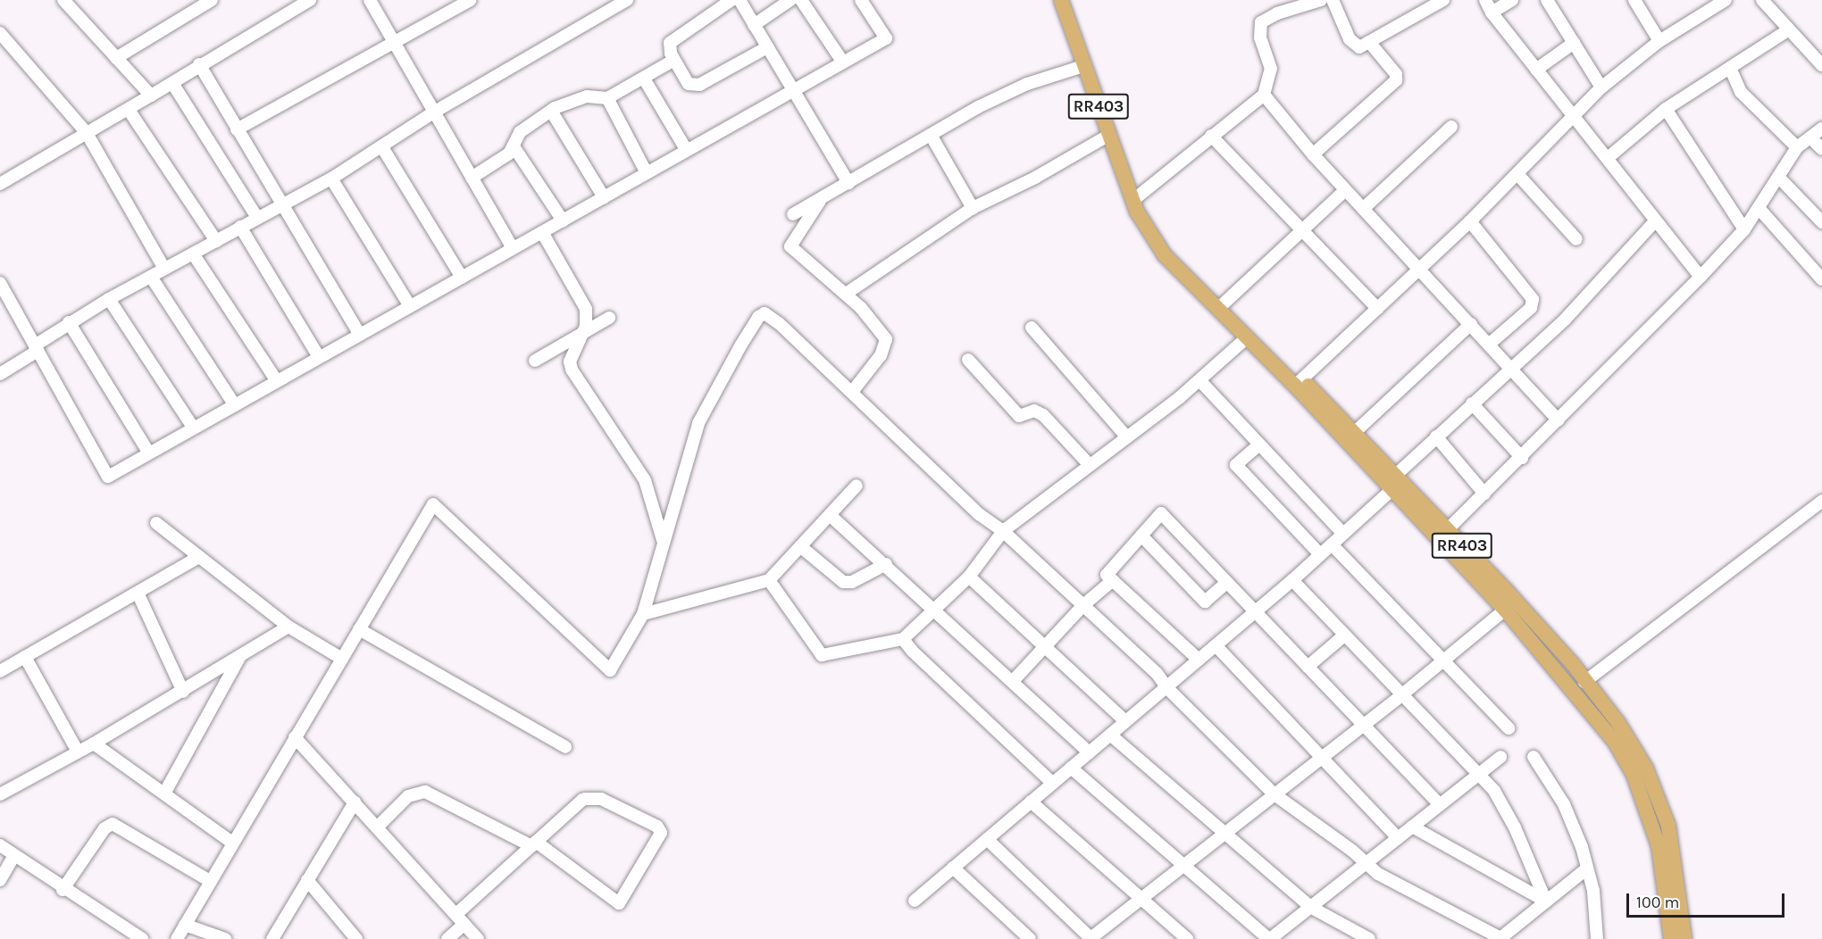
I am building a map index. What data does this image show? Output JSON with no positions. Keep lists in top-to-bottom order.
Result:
{
  "streets": {
    "main road": ["RR403"]
  },
  "scale_bar": "100 m"
}
